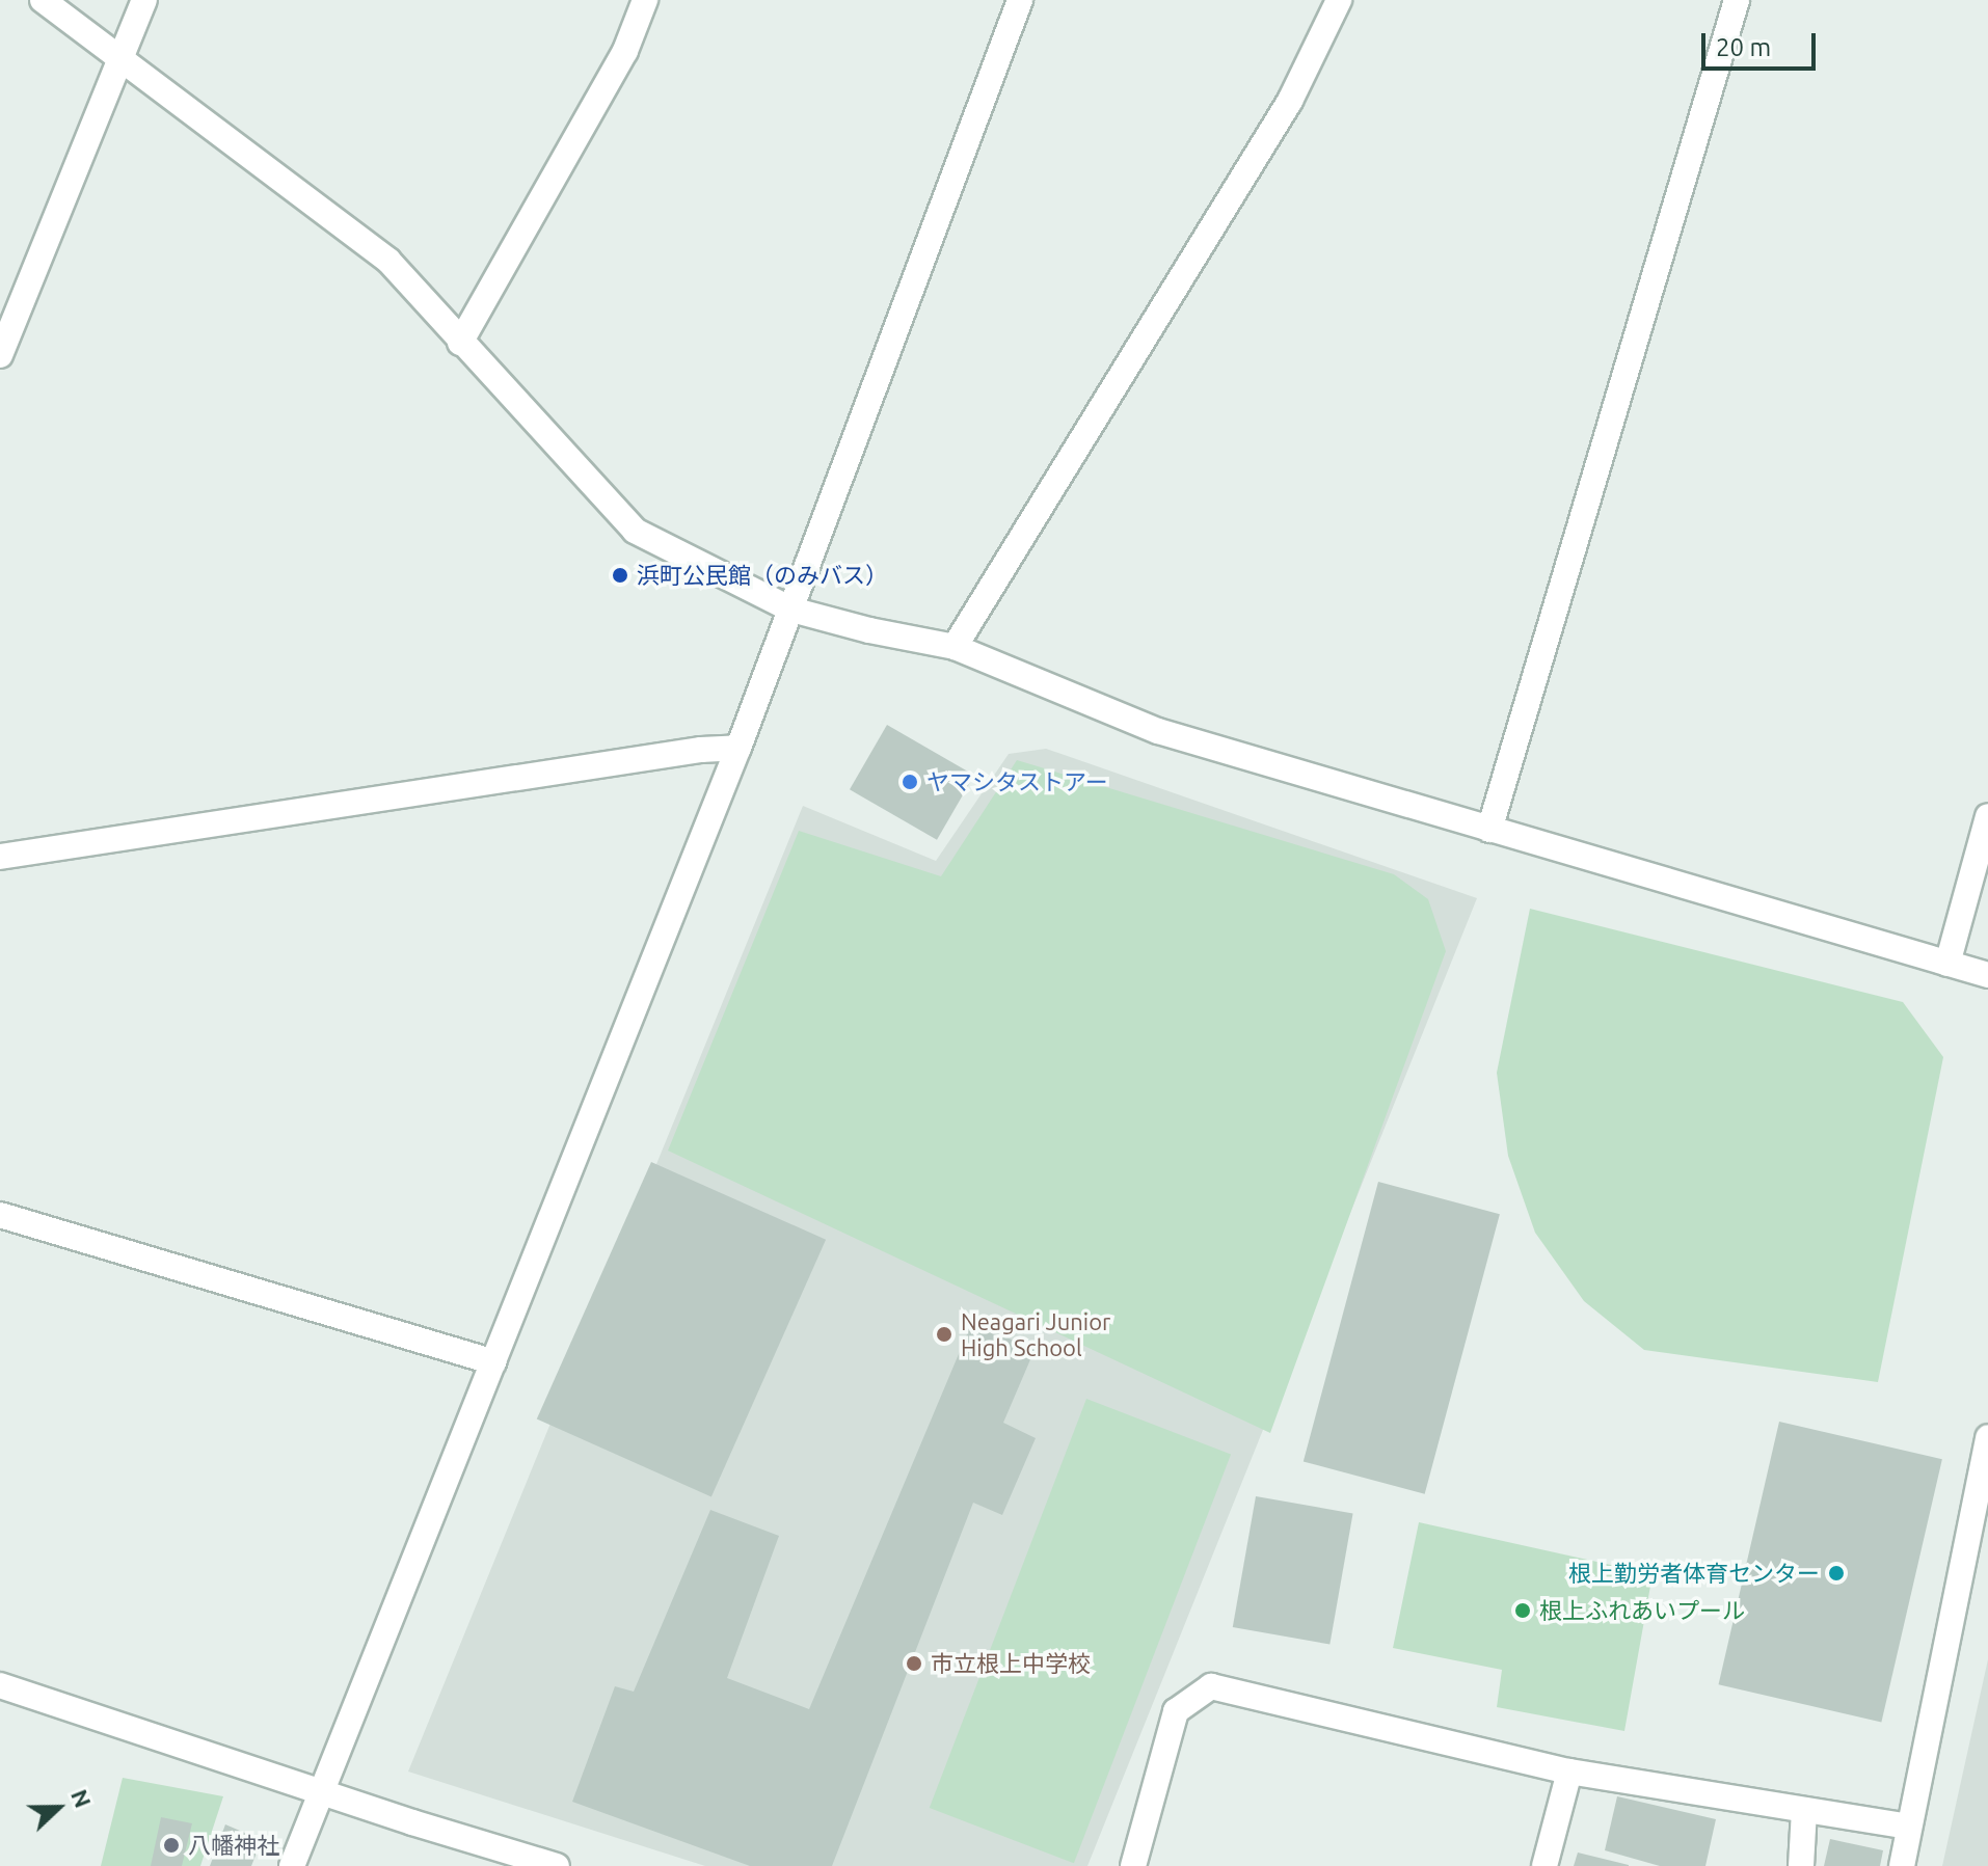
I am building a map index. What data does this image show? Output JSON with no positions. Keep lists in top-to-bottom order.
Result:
{
  "places": [
    "浜町公民館（のみバス）",
    "ヤマシタストアー",
    "Neagari Junior High School",
    "根上勤労者体育センター",
    "根上ふれあいプール",
    "市立根上中学校",
    "八幡神社"
  ],
  "scale_bar": "20 m",
  "north": "right"
}
